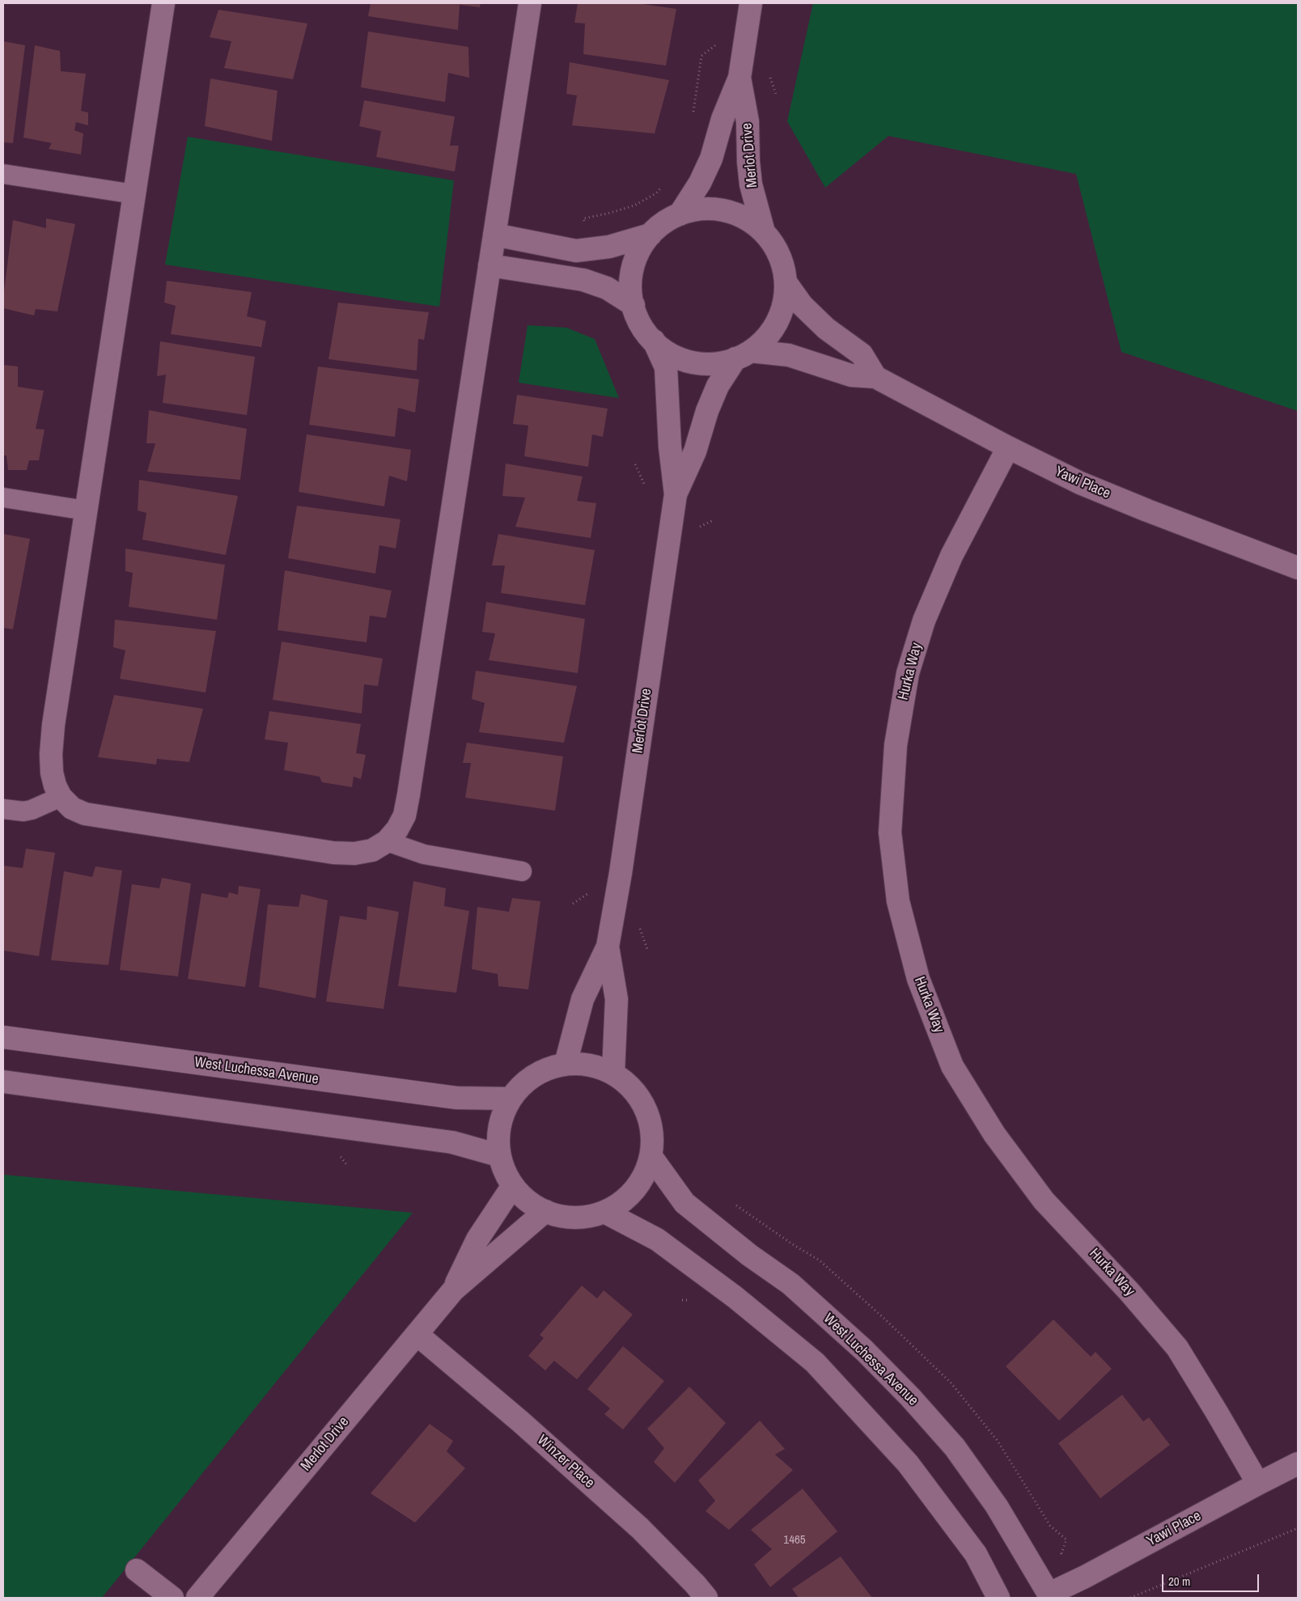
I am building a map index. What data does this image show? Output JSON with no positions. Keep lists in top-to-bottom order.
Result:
{
  "streets": {
    "street": [
      "Merlot Drive",
      "Yawi Place",
      "Hurka Way",
      "West Luchessa Avenue",
      "Winzer Place"
    ]
  },
  "crossings": [
    ["Merlot Drive", "Winzer Place"],
    ["Yawi Place", "Hurka Way"],
    ["Yawi Place", "West Luchessa Avenue"]
  ],
  "house_numbers": ["1465"],
  "scale_bar": "20 m"
}
